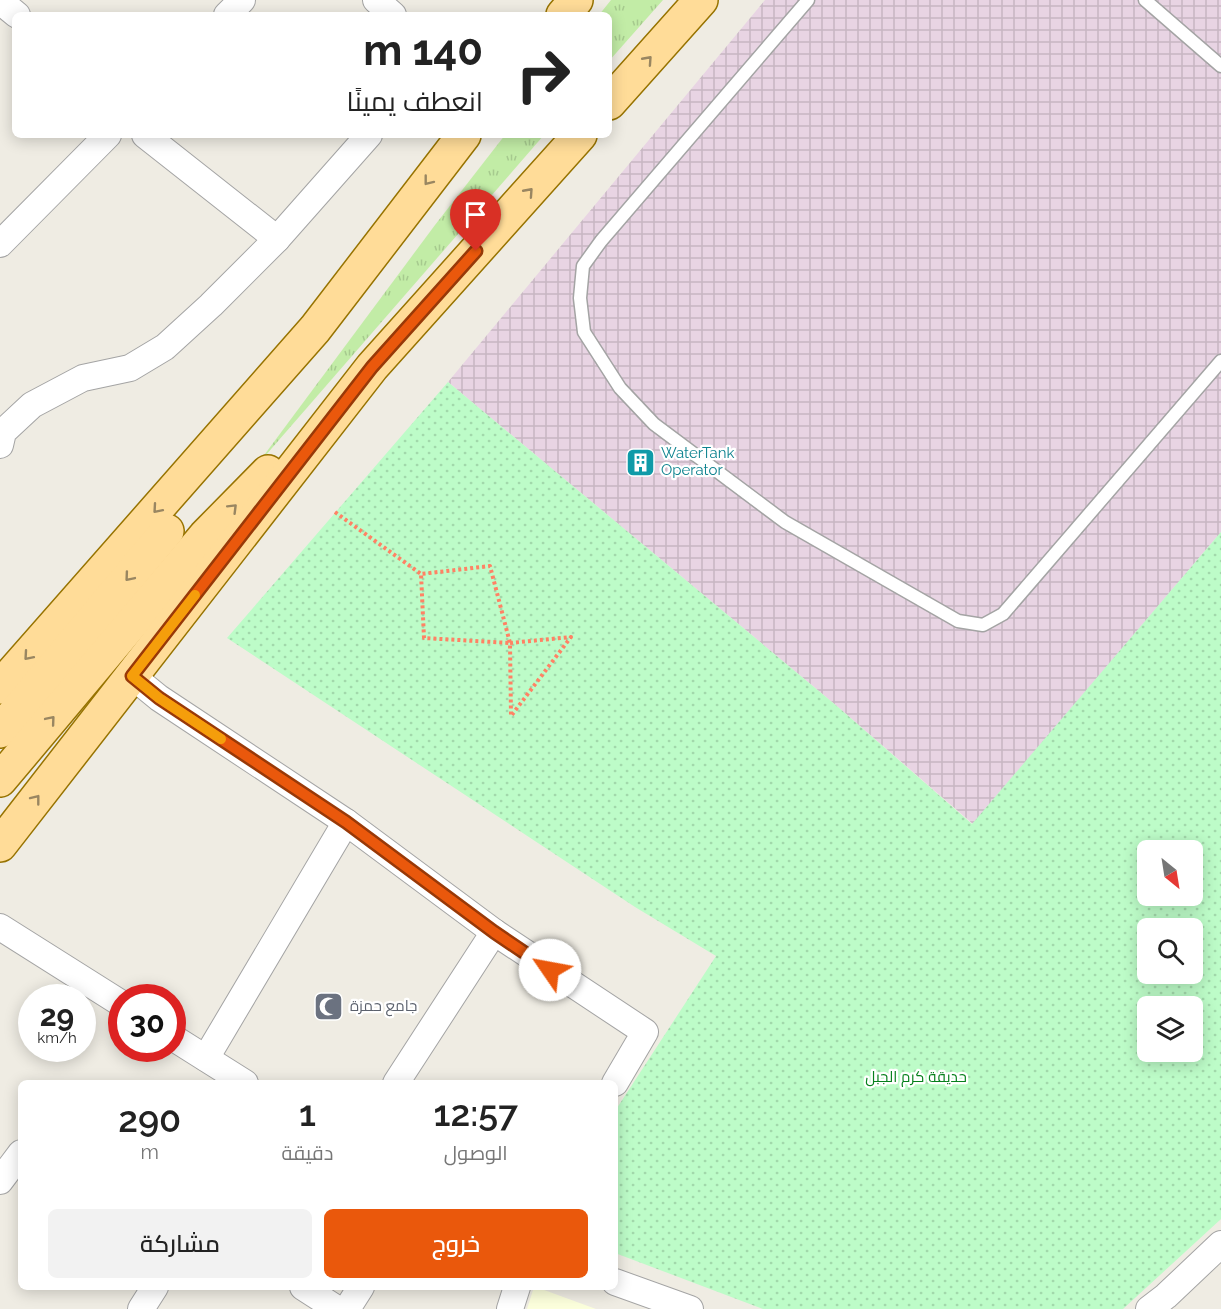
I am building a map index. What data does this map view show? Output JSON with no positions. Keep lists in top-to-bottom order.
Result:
{
  "parks": ["حديقة كرم الجبل"],
  "places": {
    "building": ["WaterTank Operator"],
    "mosque": ["جامع حمزة"]
  },
  "north": "bottom right",
  "page": {
    "turn": ["140 m", "انعطف يمينًا"],
    "speed": "29 km/h",
    "limit": "30",
    "eta": [
      "12:57",
      "الوصول",
      "1",
      "دقيقة",
      "290",
      "m"
    ],
    "buttons": ["خروج", "مشاركة"]
  }
}
